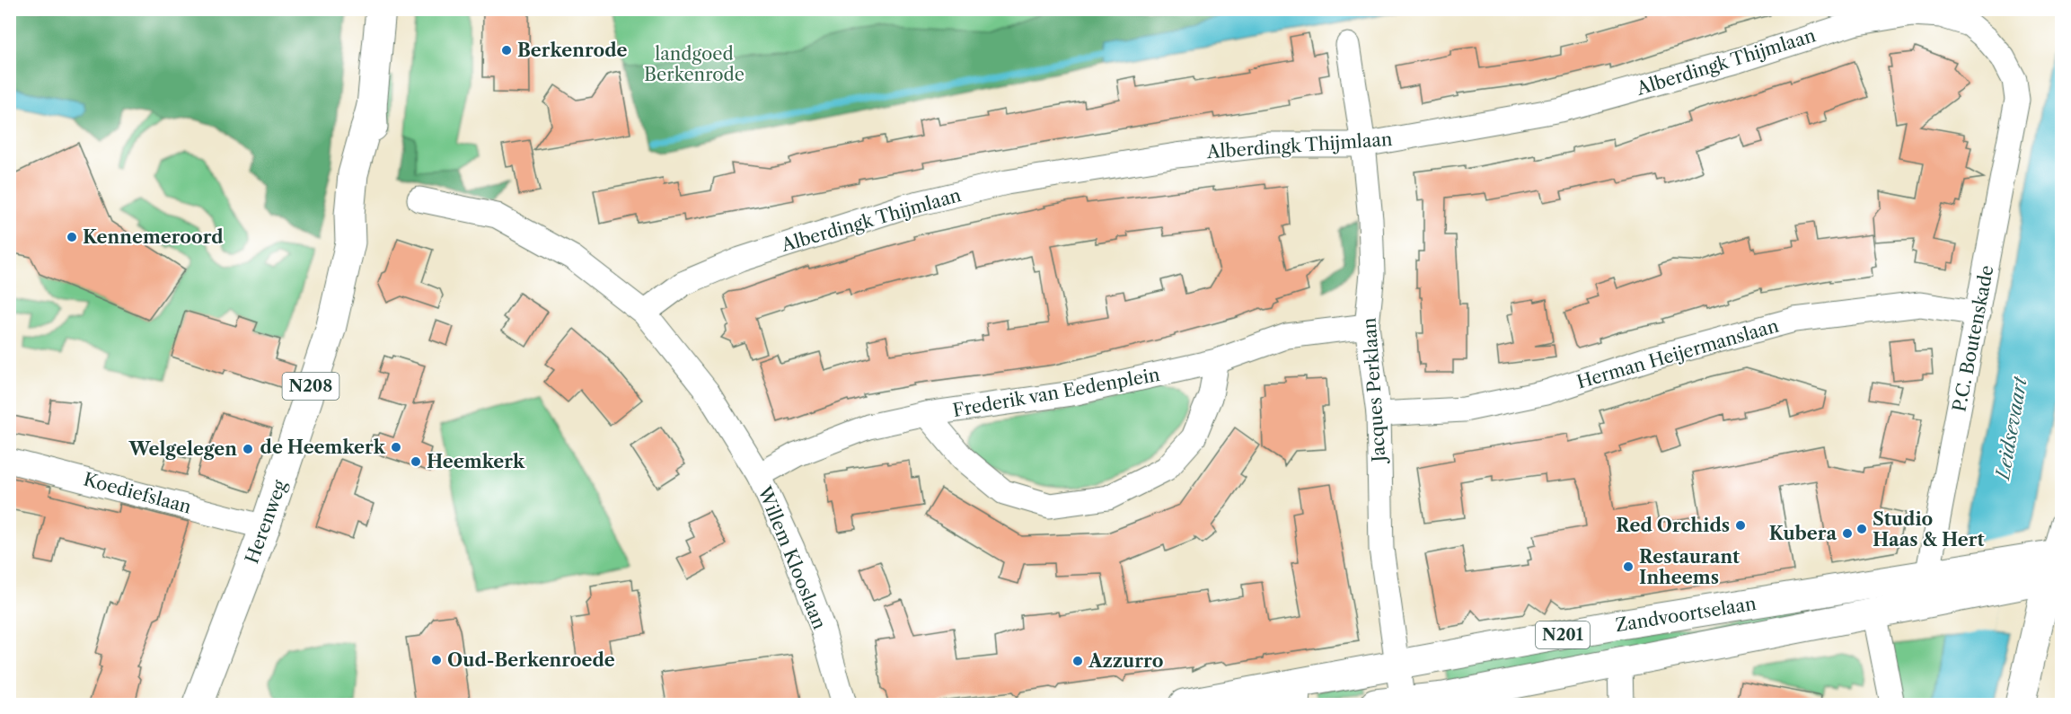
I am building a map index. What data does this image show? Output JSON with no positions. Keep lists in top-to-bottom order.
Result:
{
  "streets": {
    "main road": [
      "N208",
      "Herenweg",
      "Zandvoortselaan",
      "N201"
    ],
    "street": [
      "Alberdingk Thijmlaan",
      "P.C. Boutenskade",
      "Herman Heijermanslaan",
      "Jacques Perklaan",
      "Frederik van Eedenplein",
      "Koediefslaan",
      "Willem Klooslaan"
    ]
  },
  "crossings": [
    ["Alberdingk Thijmlaan", "P.C. Boutenskade"],
    ["Alberdingk Thijmlaan", "Jacques Perklaan"],
    ["Alberdingk Thijmlaan", "Willem Klooslaan"],
    ["P.C. Boutenskade", "Herman Heijermanslaan"],
    ["P.C. Boutenskade", "Zandvoortselaan"],
    ["Herman Heijermanslaan", "Jacques Perklaan"],
    ["Jacques Perklaan", "Frederik van Eedenplein"],
    ["Jacques Perklaan", "Zandvoortselaan"],
    ["Frederik van Eedenplein", "Willem Klooslaan"],
    ["Koediefslaan", "Herenweg"]
  ],
  "water": ["Leidsevaart"],
  "parks": ["landgoed Berkenrode"],
  "places": [
    "Berkenrode",
    "Kennemeroord",
    "de Heemkerk",
    "Welgelegen",
    "Heemkerk",
    "Red Orchids",
    "Studio Haas & Hert",
    "Kubera",
    "Restaurant Inheems",
    "Oud-Berkenroede",
    "Azzurro"
  ]
}
